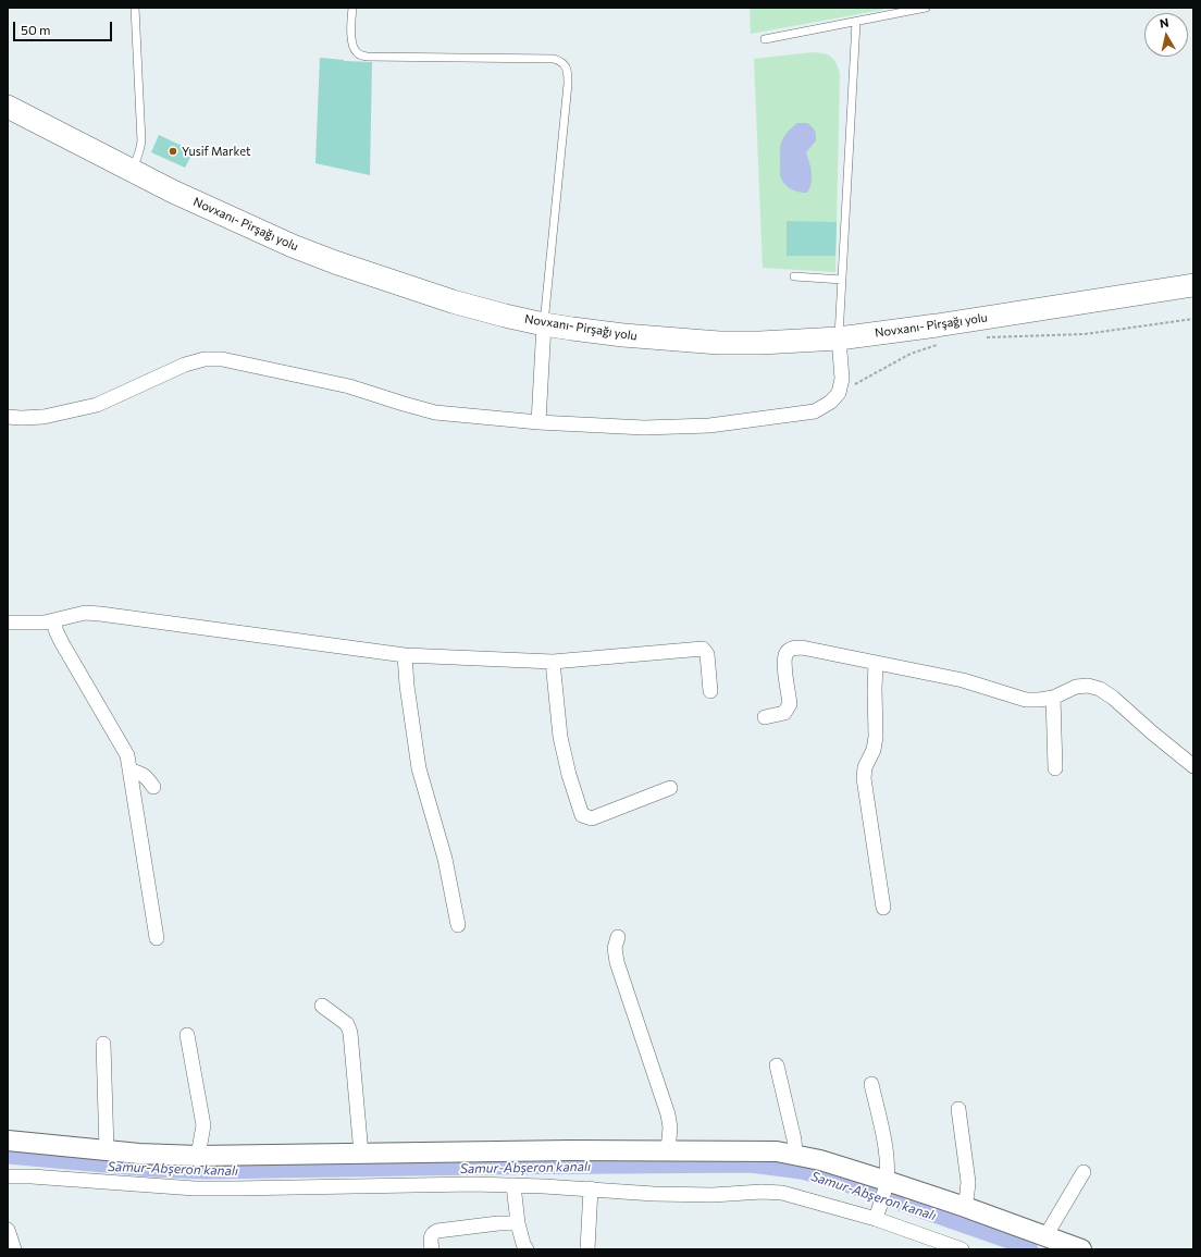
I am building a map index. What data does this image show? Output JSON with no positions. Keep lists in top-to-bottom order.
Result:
{
  "streets": {
    "main road": ["Novxanı- Pirşağı yolu"]
  },
  "water": ["Samur-Abşeron kanalı"],
  "places": ["Yusif Market"],
  "scale_bar": "50 m",
  "north": "top"
}
